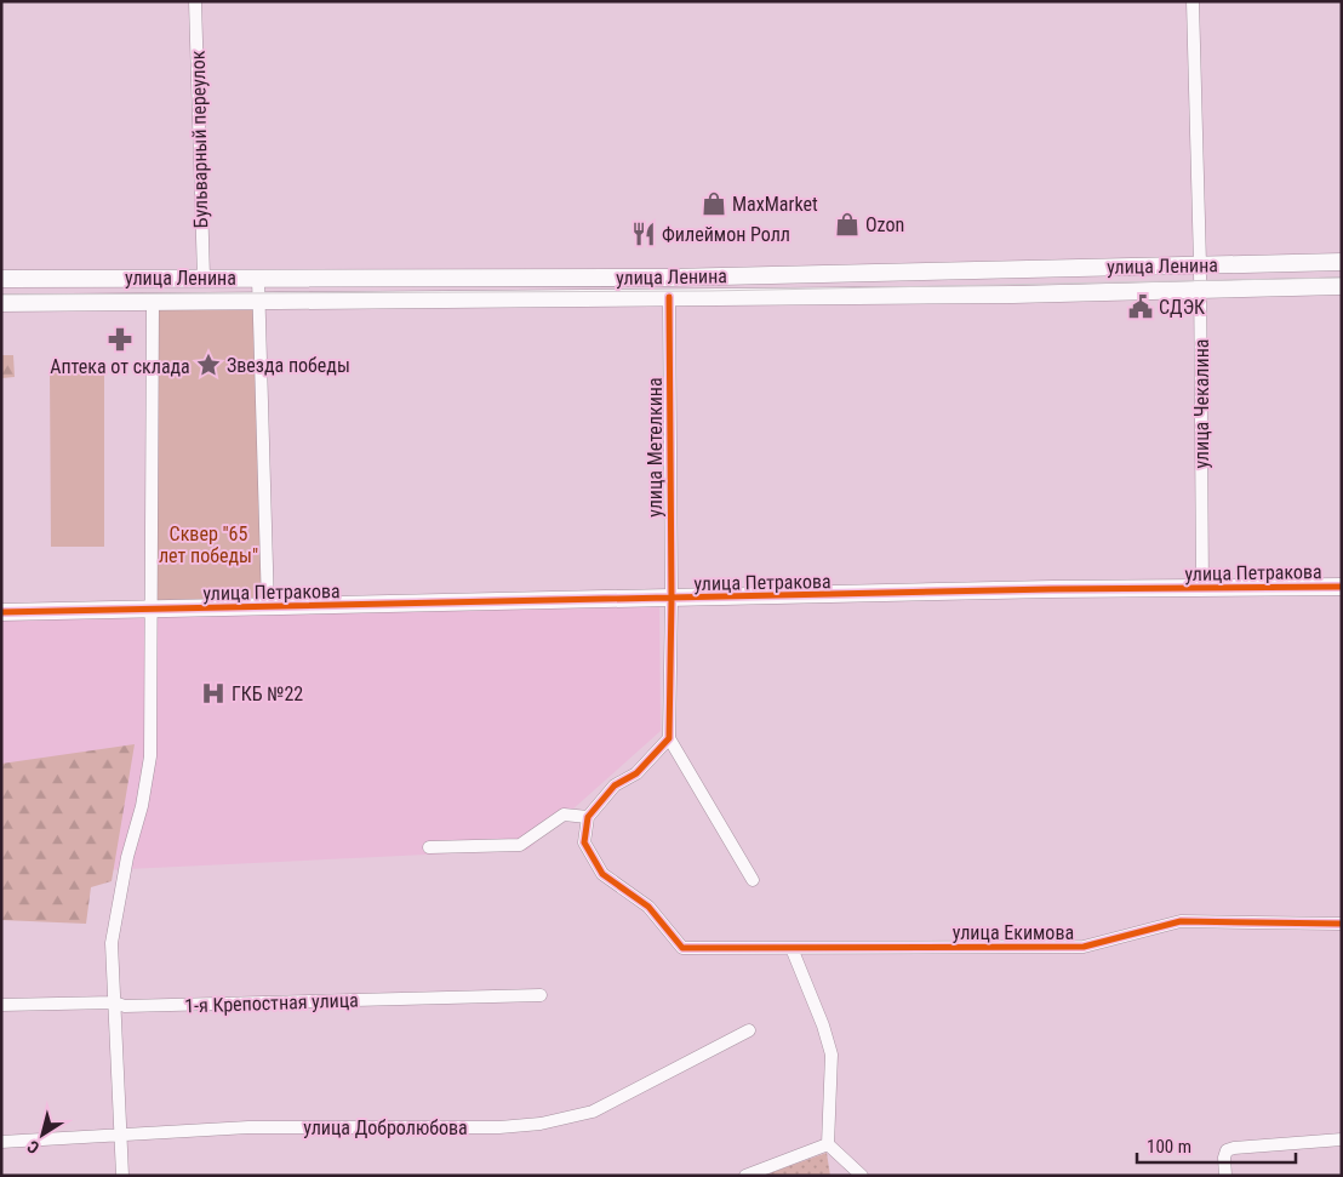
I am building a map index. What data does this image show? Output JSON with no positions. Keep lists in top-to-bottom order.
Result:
{
  "streets": {
    "main road": ["улица Ленина", "улица Петракова"],
    "street": [
      "Бульварный переулок",
      "улица Чекалина",
      "улица Метелкина",
      "улица Екимова",
      "1-я Крепостная улица",
      "улица Добролюбова"
    ]
  },
  "crossings": [
    ["Бульварный переулок", "улица Ленина"],
    ["улица Ленина", "улица Чекалина"],
    ["улица Ленина", "улица Метелкина"],
    ["улица Чекалина", "улица Петракова"],
    ["улица Метелкина", "улица Петракова"]
  ],
  "parks": ["Сквер \"65 лет победы\""],
  "places": {
    "shop": ["MaxMarket", "Ozon"],
    "restaurant": ["Филеймон Ролл"],
    "public building": ["СДЭК"],
    "pharmacy": ["Аптека от склада"],
    "place": ["Звезда победы"],
    "hospital": ["ГКБ №22"]
  },
  "scale_bar": "100 m",
  "north": "bottom left"
}
